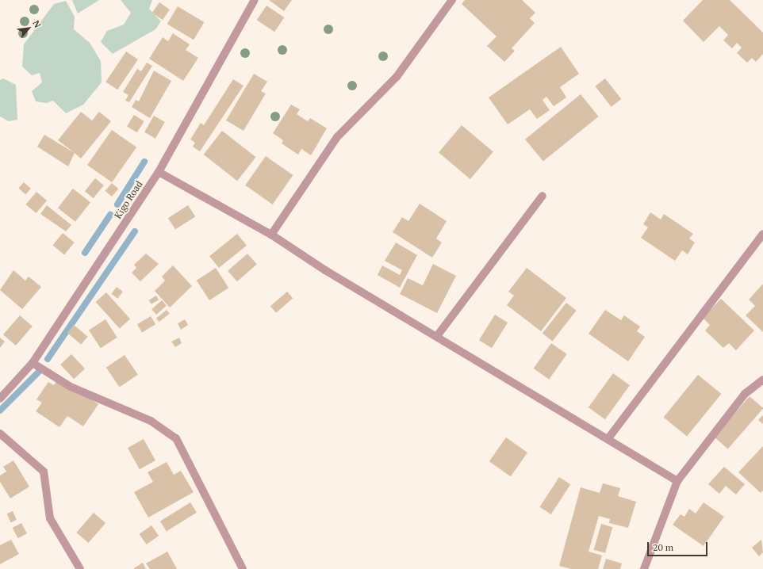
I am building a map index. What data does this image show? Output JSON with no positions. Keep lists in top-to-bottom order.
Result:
{
  "streets": {
    "street": ["Kigo Road"]
  },
  "scale_bar": "20 m",
  "north": "top right"
}
